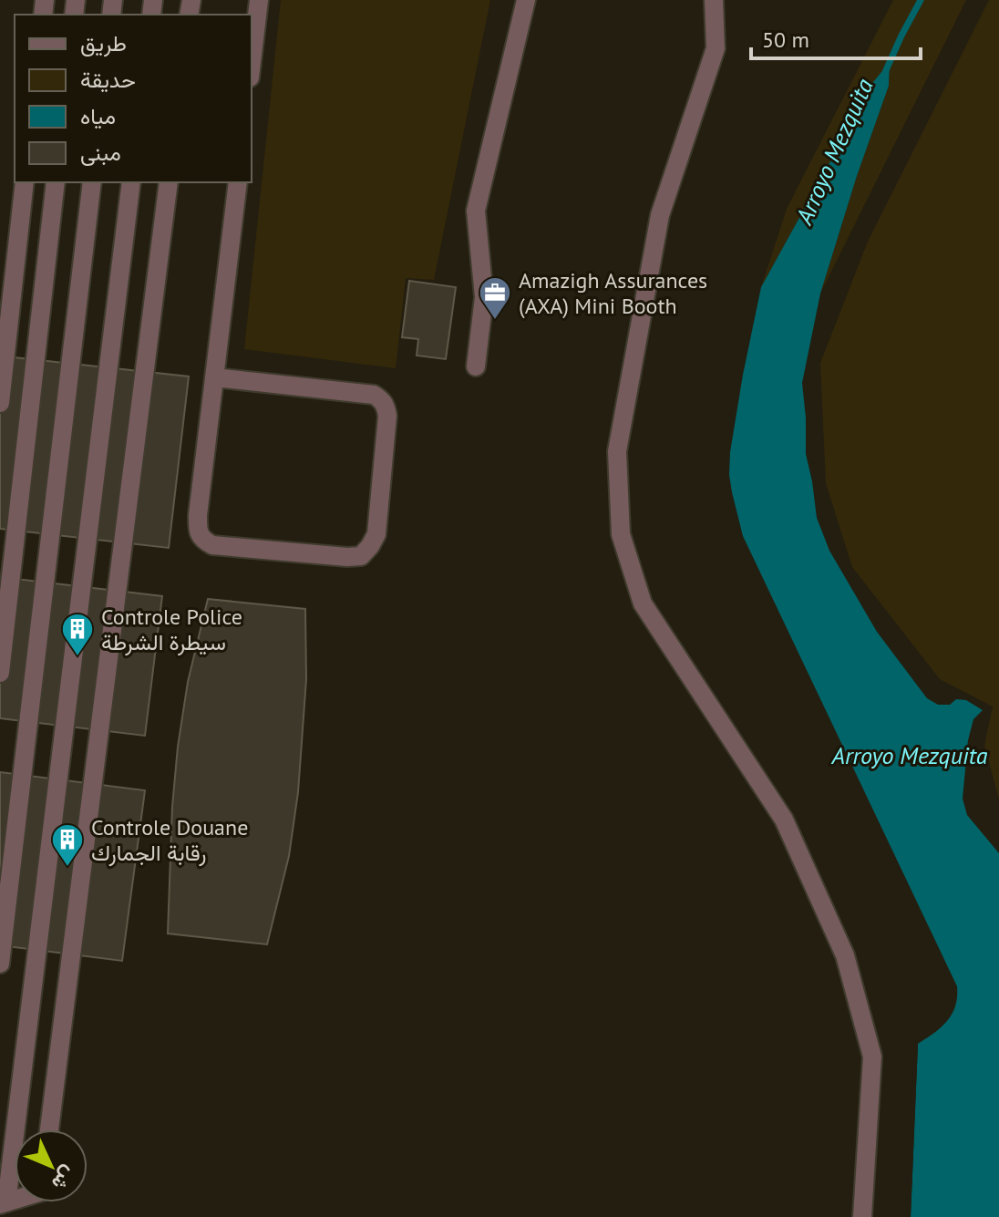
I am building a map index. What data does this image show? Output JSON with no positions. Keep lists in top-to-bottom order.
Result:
{
  "water": ["Arroyo Mezquita"],
  "places": {
    "office": ["Amazigh Assurances (AXA) Mini Booth"],
    "building": ["Controle Police سيطرة الشرطة", "Controle Douane رقابة الجمارك"]
  },
  "legend": [
    "طريق",
    "حديقة",
    "مياه",
    "مبنى"
  ],
  "scale_bar": "50 m",
  "north": "bottom right"
}
